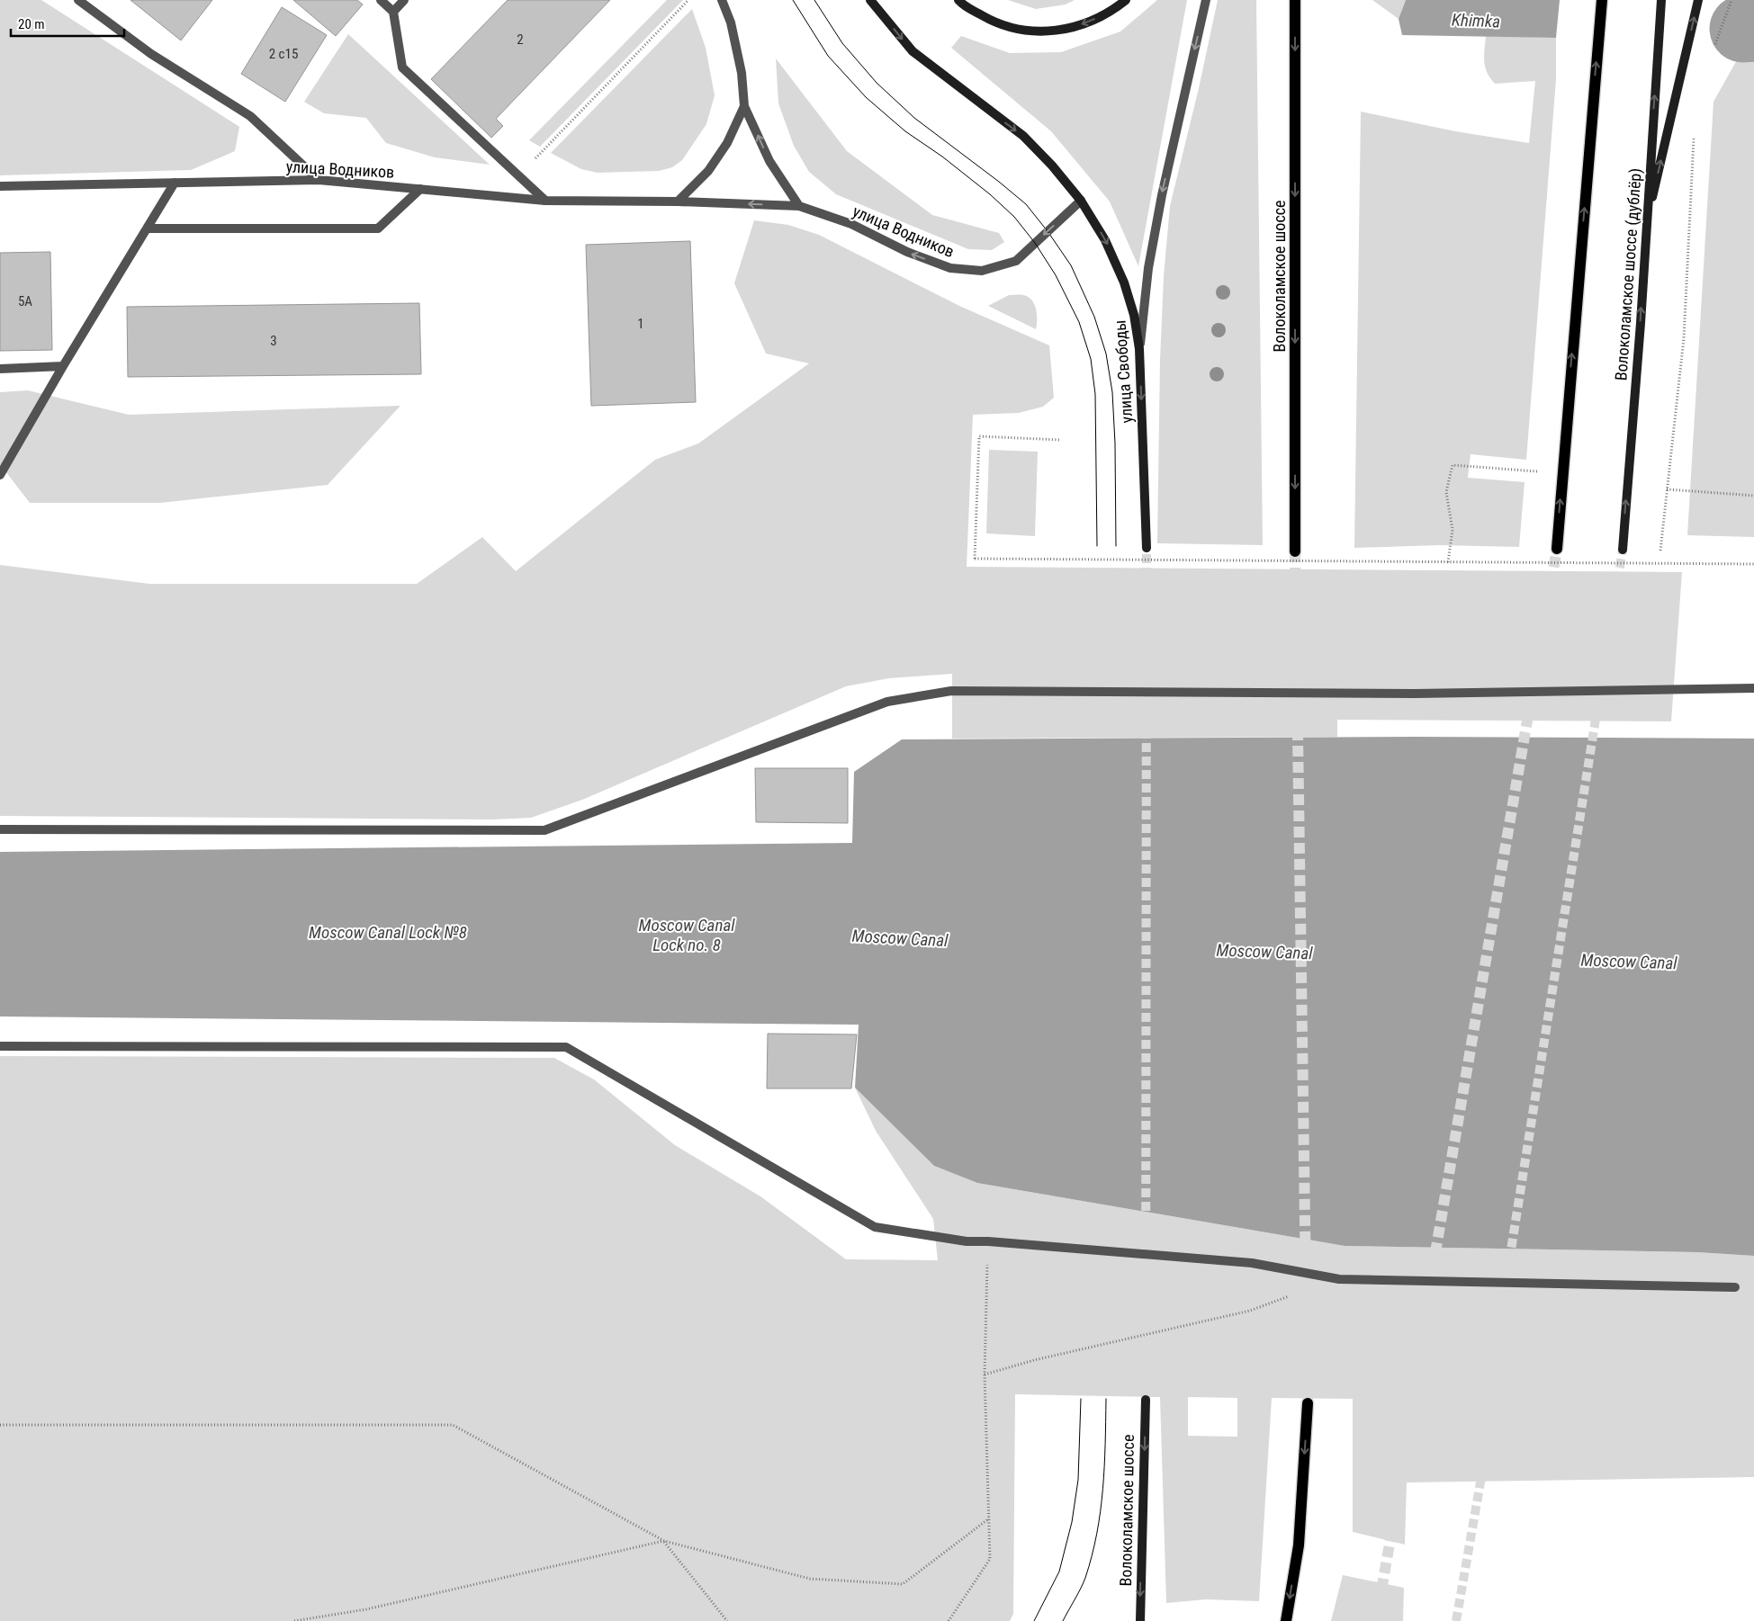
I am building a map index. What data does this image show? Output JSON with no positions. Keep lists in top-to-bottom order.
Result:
{
  "streets": {
    "main road": ["Волоколамское шоссе (дублёр)", "Волоколамское шоссе", "улица Свободы"],
    "street": ["улица Водников"]
  },
  "crossings": [
    ["улица Водников", "улица Свободы"]
  ],
  "one_way": ["улица Водников", "Волоколамское шоссе", "улица Свободы"],
  "water": [
    "Khimka",
    "Moscow Canal Lock no. 8",
    "Moscow Canal Lock №8",
    "Moscow Canal"
  ],
  "house_numbers": [
    "2",
    "2 с15",
    "5А",
    "1",
    "3"
  ],
  "scale_bar": "20 m"
}
